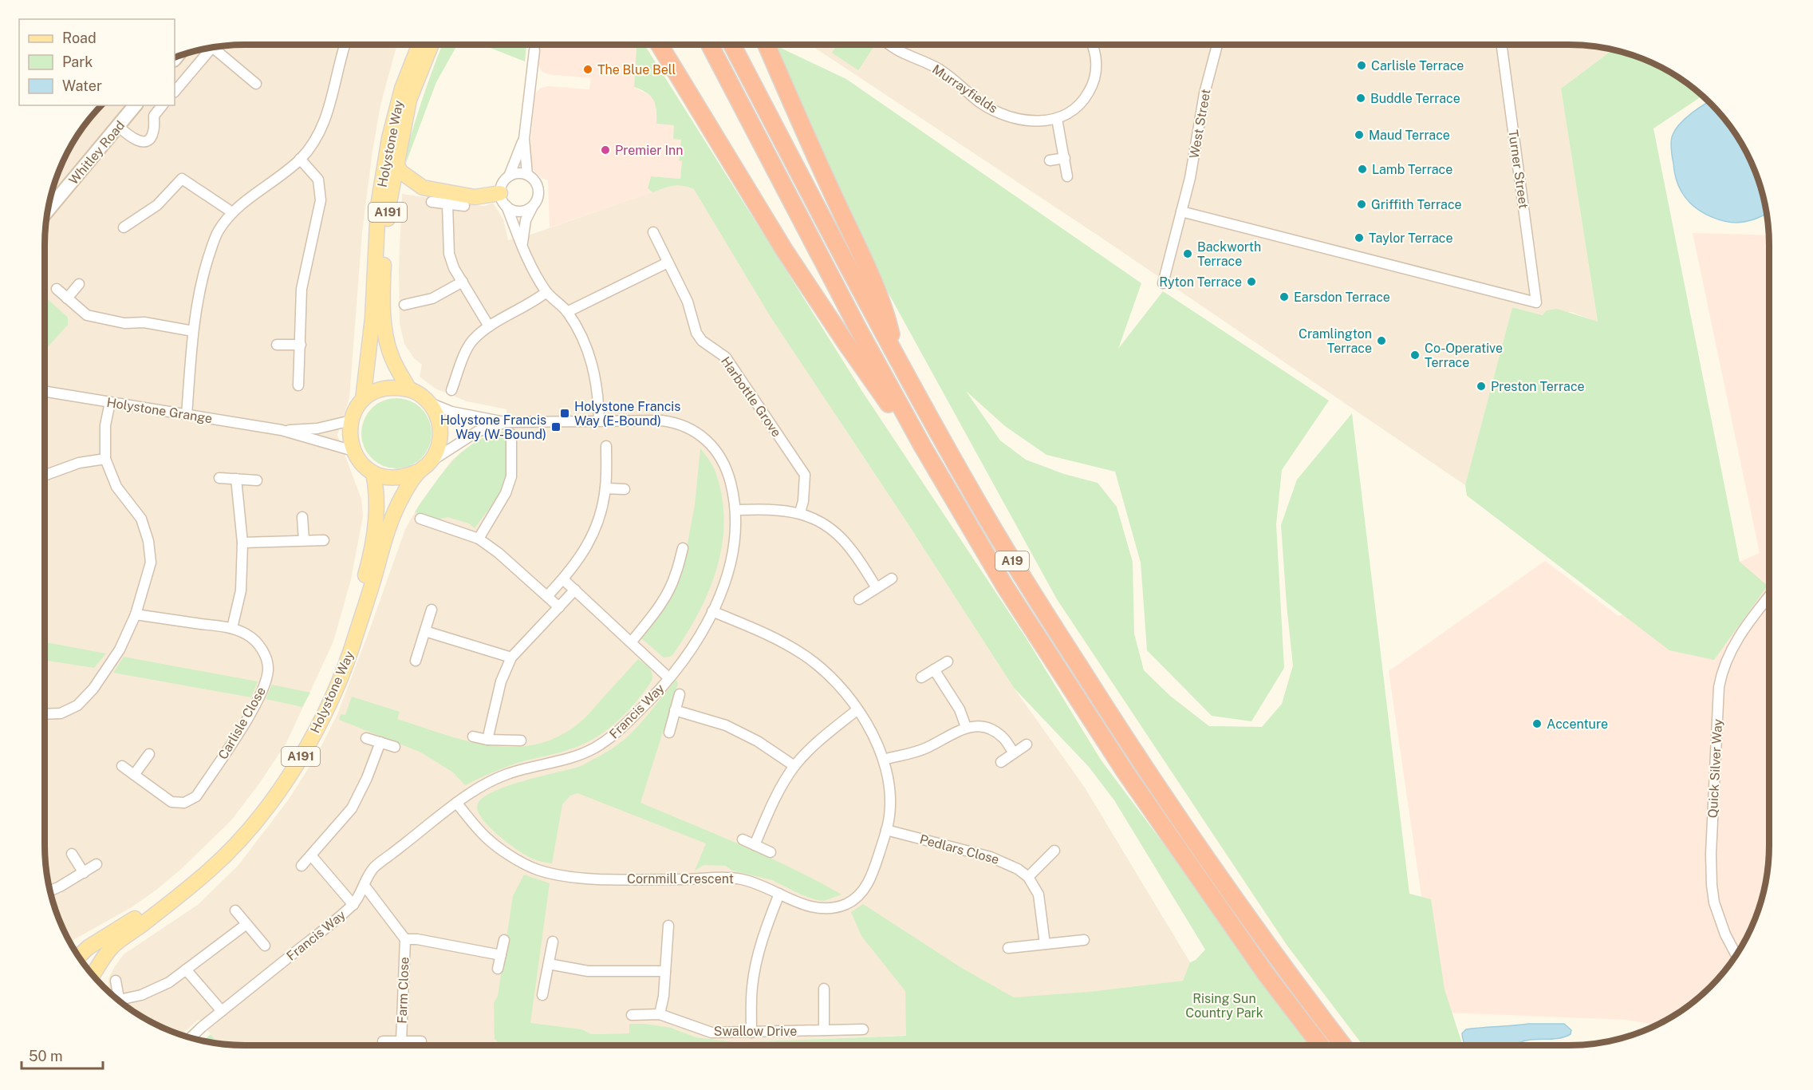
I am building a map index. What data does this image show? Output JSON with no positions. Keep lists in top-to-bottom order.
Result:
{
  "streets": {
    "highway": ["A19"],
    "main road": ["Holystone Way", "A191"],
    "street": [
      "Murrayfields",
      "West Street",
      "Whitley Road",
      "Turner Street",
      "Harbottle Grove",
      "Holystone Grange",
      "Francis Way",
      "Carlisle Close",
      "Quick Silver Way",
      "Pedlars Close",
      "Cornmill Crescent",
      "Farm Close",
      "Swallow Drive"
    ]
  },
  "crossings": [
    ["West Street", "Turner Street"],
    ["Holystone Way", "Holystone Grange"],
    ["Holystone Way", "Francis Way"],
    ["Holystone Grange", "Francis Way"],
    ["Francis Way", "Cornmill Crescent"],
    ["Francis Way", "Farm Close"],
    ["Pedlars Close", "Cornmill Crescent"]
  ],
  "parks": ["Rising Sun Country Park"],
  "places": {
    "other": [
      "Carlisle Terrace",
      "The Blue Bell",
      "Buddle Terrace",
      "Maud Terrace",
      "Premier Inn",
      "Lamb Terrace",
      "Griffith Terrace",
      "Taylor Terrace",
      "Backworth Terrace",
      "Ryton Terrace",
      "Earsdon Terrace",
      "Cramlington Terrace",
      "Co-Operative Terrace",
      "Preston Terrace",
      "Accenture"
    ],
    "transit": ["Holystone Francis Way (E-Bound)", "Holystone Francis Way (W-Bound)"]
  },
  "legend": ["Road", "Park", "Water"],
  "scale_bar": "50 m"
}
